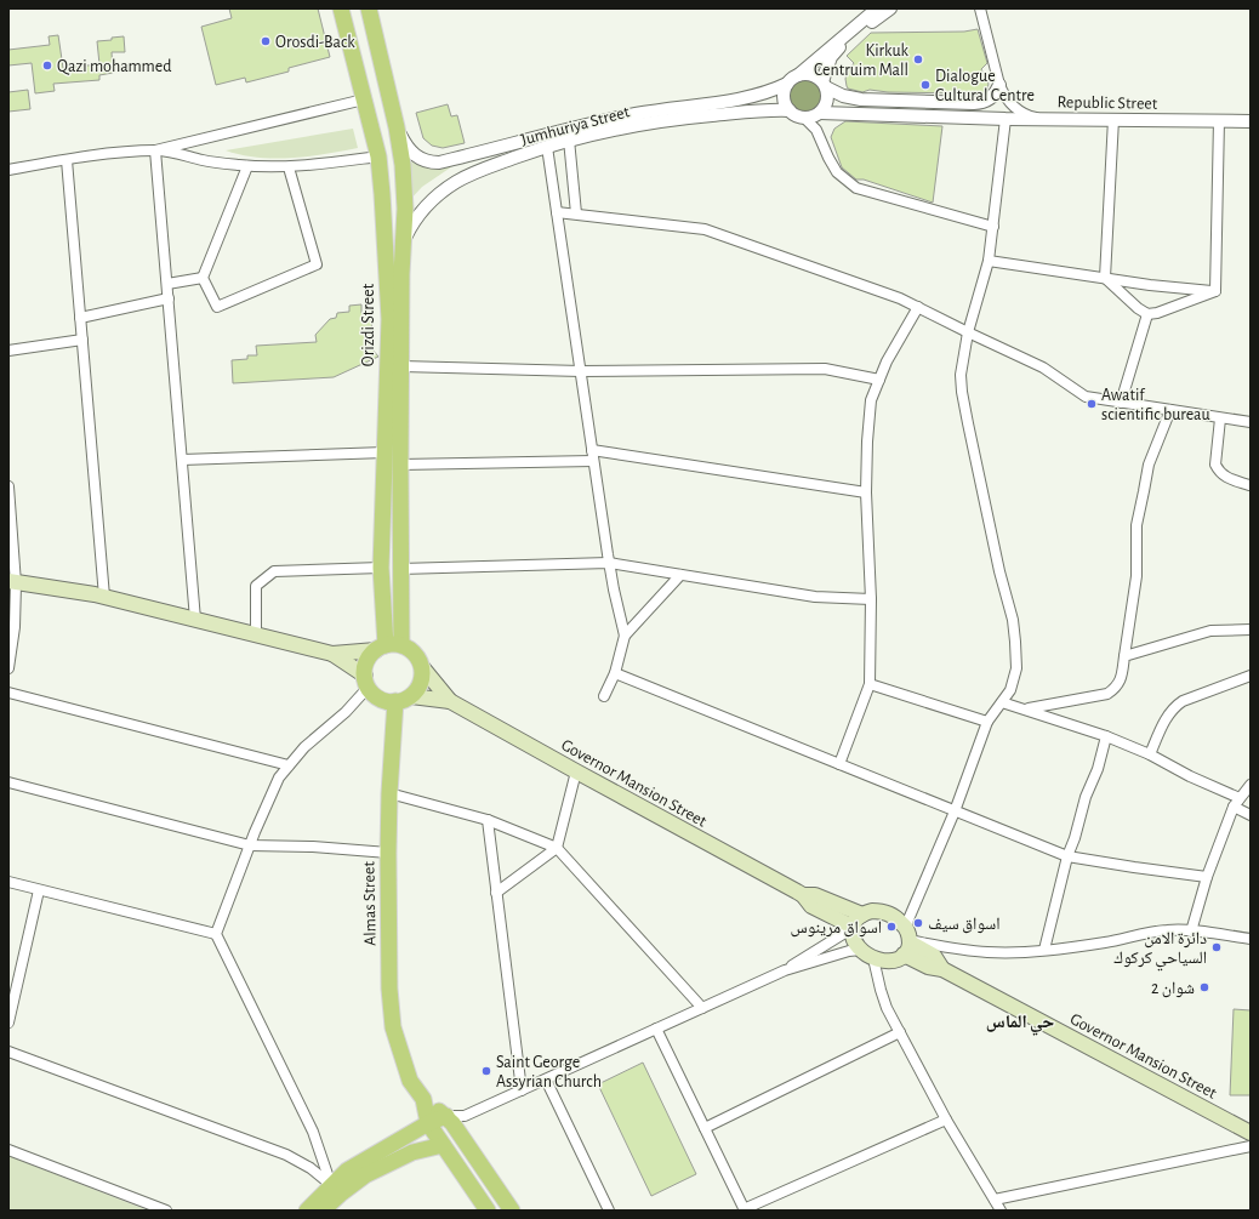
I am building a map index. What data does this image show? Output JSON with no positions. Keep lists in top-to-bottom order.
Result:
{
  "streets": {
    "main road": ["Orizdi Street", "Governor Mansion Street", "Almas Street"],
    "street": ["Republic Street", "Jumhuriya Street"]
  },
  "crossings": [
    ["Republic Street", "Jumhuriya Street"],
    ["Jumhuriya Street", "Orizdi Street"],
    ["Orizdi Street", "Governor Mansion Street"],
    ["Orizdi Street", "Almas Street"],
    ["Governor Mansion Street", "Almas Street"]
  ],
  "districts": ["حي الماس"],
  "places": [
    "Orosdi-Back",
    "Kirkuk Centruim Mall",
    "Qazi mohammed",
    "Dialogue Cultural Centre",
    "Awatif scientific bureau",
    "اسواق سيف",
    "اسواق مرينوس",
    "دائرة الامن السياحي كركوك",
    "شوان 2",
    "Saint George Assyrian Church"
  ]
}
